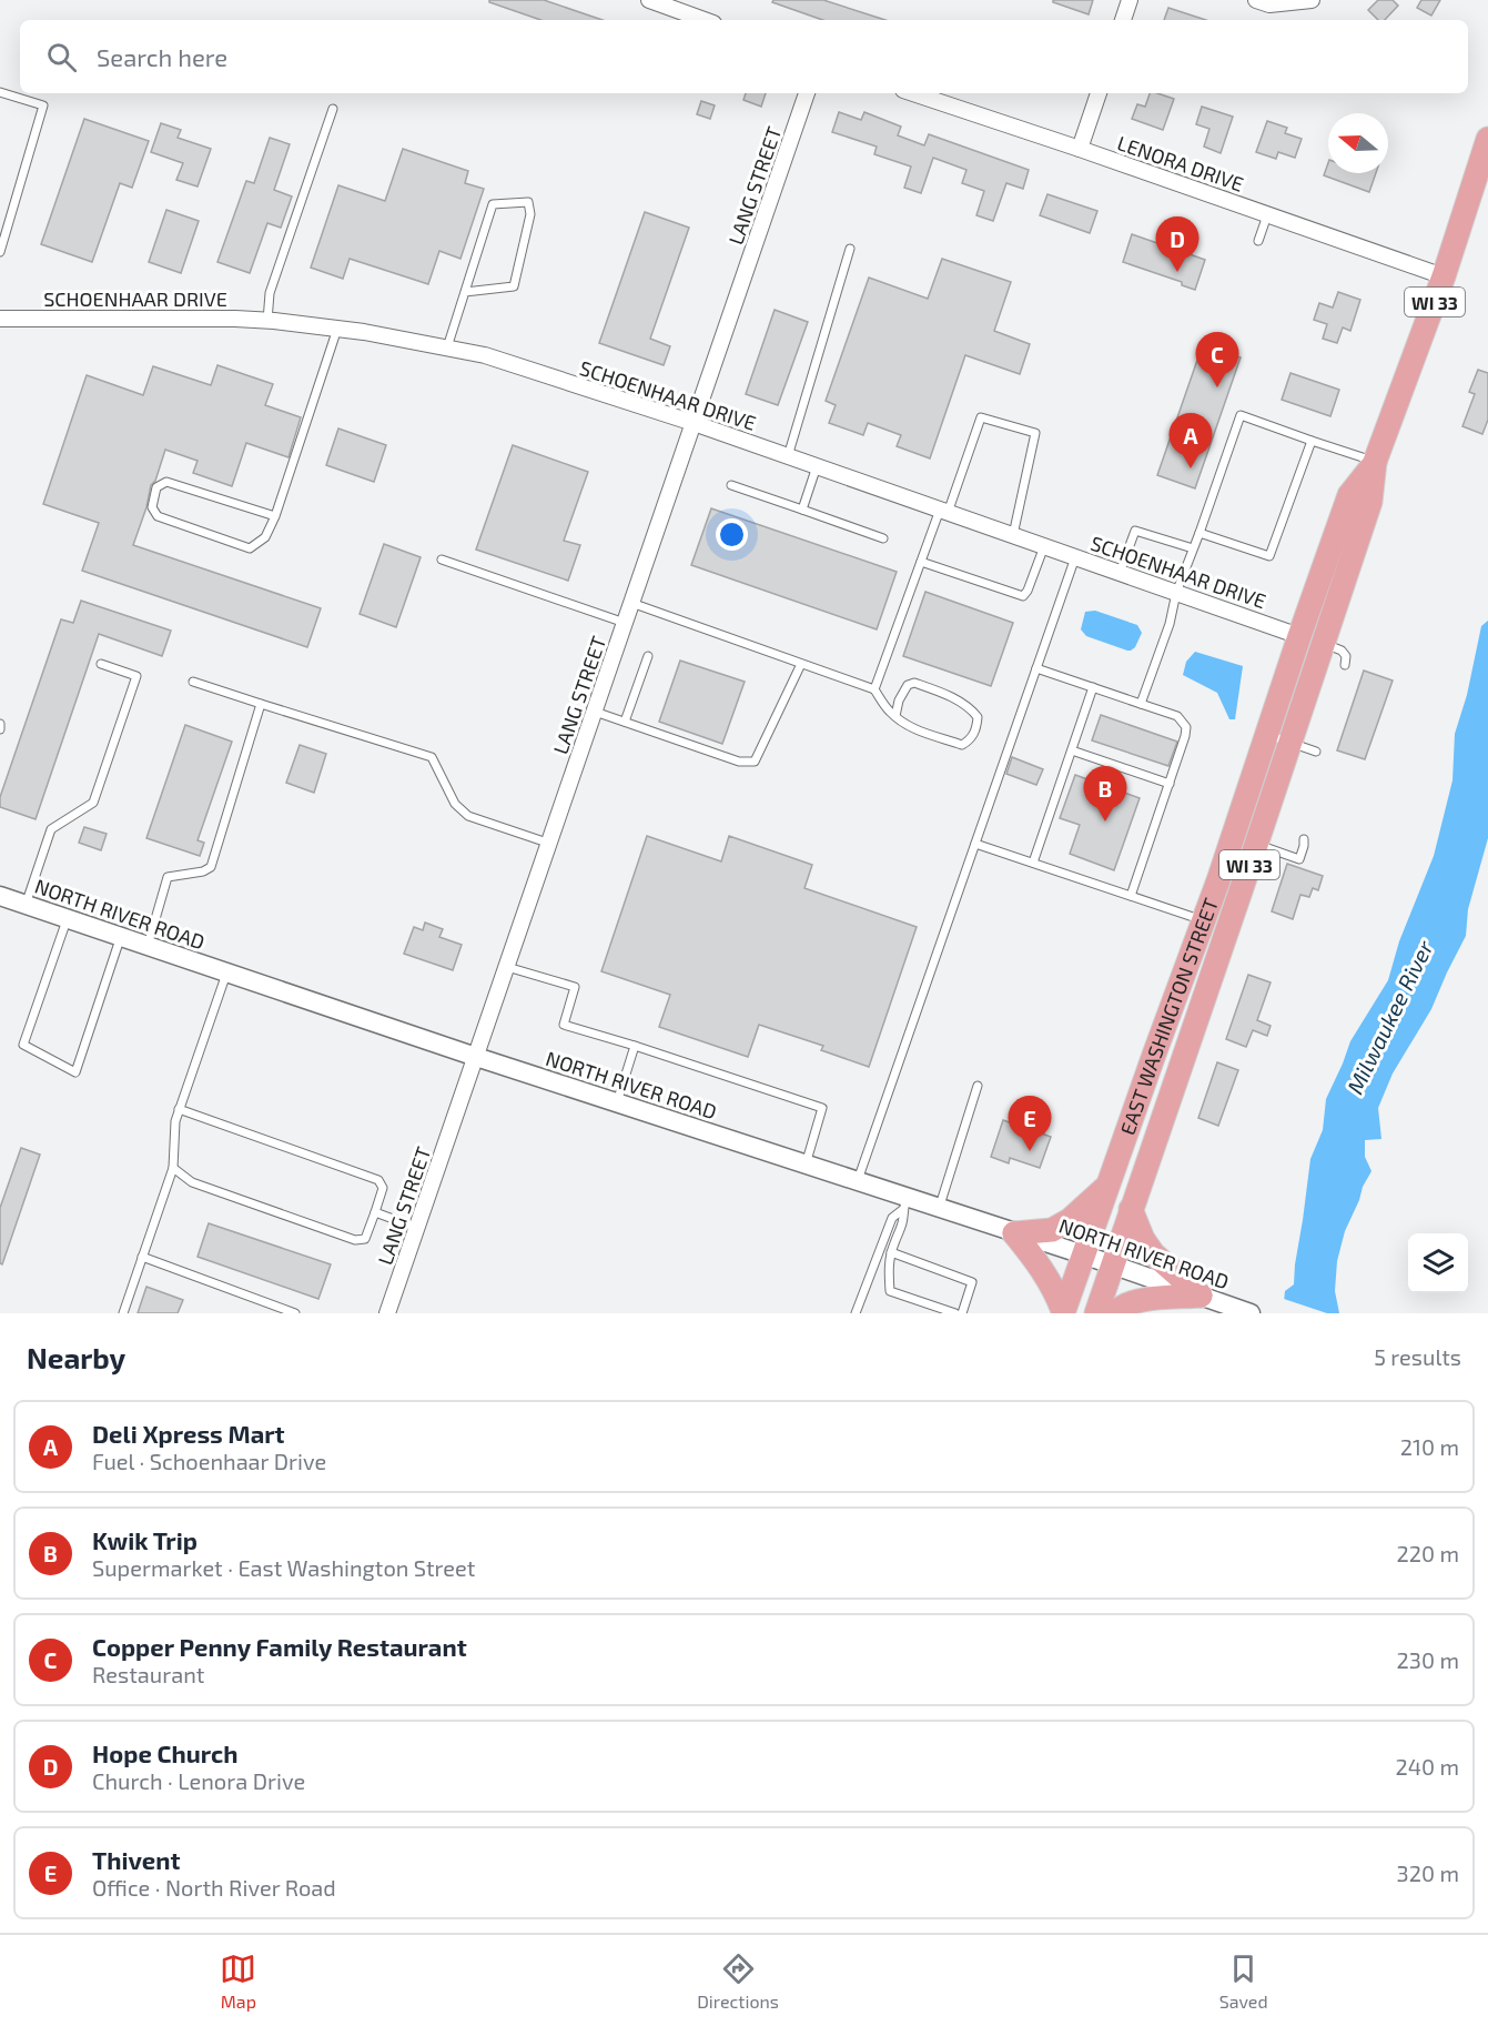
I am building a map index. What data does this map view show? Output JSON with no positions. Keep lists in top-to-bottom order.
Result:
{
  "streets": {
    "main road": ["WI 33", "EAST WASHINGTON STREET"],
    "street": [
      "LENORA DRIVE",
      "LANG STREET",
      "SCHOENHAAR DRIVE",
      "NORTH RIVER ROAD"
    ]
  },
  "crossings": [
    ["LENORA DRIVE", "EAST WASHINGTON STREET"],
    ["LANG STREET", "SCHOENHAAR DRIVE"],
    ["LANG STREET", "NORTH RIVER ROAD"],
    ["SCHOENHAAR DRIVE", "EAST WASHINGTON STREET"],
    ["NORTH RIVER ROAD", "EAST WASHINGTON STREET"]
  ],
  "water": ["Milwaukee River"],
  "north": "left",
  "page": {
    "search": "Search here",
    "pins": [
      "D",
      "C",
      "A",
      "B",
      "E"
    ],
    "heading": ["Nearby", "5 results"],
    "list": [
      {
        "mark": "A",
        "name": "Deli Xpress Mart",
        "note": "Fuel · Schoenhaar Drive",
        "value": "210 m"
      },
      {
        "mark": "B",
        "name": "Kwik Trip",
        "note": "Supermarket · East Washington Street",
        "value": "220 m"
      },
      {
        "mark": "C",
        "name": "Copper Penny Family Restaurant",
        "note": "Restaurant",
        "value": "230 m"
      },
      {
        "mark": "D",
        "name": "Hope Church",
        "note": "Church · Lenora Drive",
        "value": "240 m"
      },
      {
        "mark": "E",
        "name": "Thivent",
        "note": "Office · North River Road",
        "value": "320 m"
      }
    ],
    "nav": ["Map", "Directions", "Saved"]
  }
}
